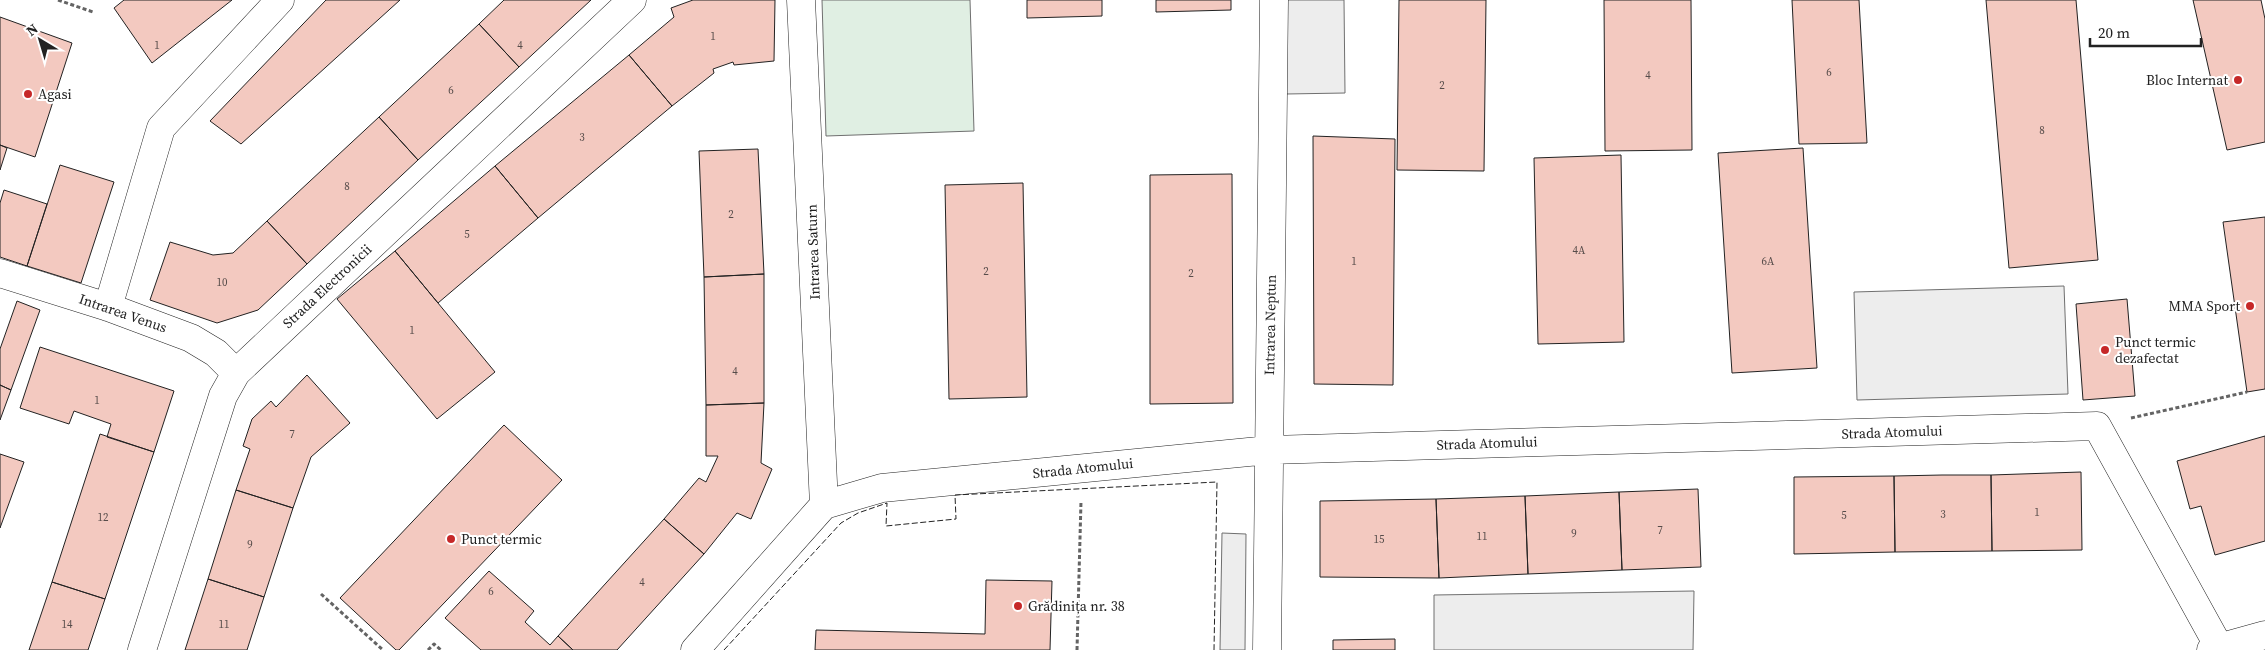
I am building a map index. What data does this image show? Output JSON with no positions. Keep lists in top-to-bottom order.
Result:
{
  "streets": {
    "street": [
      "Intrarea Saturn",
      "Strada Electronicii",
      "Intrarea Venus",
      "Intrarea Neptun",
      "Strada Atomului"
    ]
  },
  "crossings": [
    ["Intrarea Saturn", "Strada Atomului"],
    ["Strada Electronicii", "Intrarea Venus"],
    ["Intrarea Neptun", "Strada Atomului"]
  ],
  "places": [
    "Bloc Internat",
    "Agasi",
    "MMA Sport",
    "Punct termic dezafectat",
    "Punct termic",
    "Grădinița nr. 38"
  ],
  "house_numbers": [
    "1",
    "1",
    "4",
    "6",
    "4",
    "2",
    "6",
    "8",
    "3",
    "8",
    "2",
    "5",
    "4A",
    "1",
    "6A",
    "2",
    "2",
    "10",
    "1",
    "4",
    "1",
    "7",
    "1",
    "3",
    "5",
    "12",
    "7",
    "9",
    "11",
    "15",
    "9",
    "4",
    "6",
    "14",
    "11"
  ],
  "scale_bar": "20 m",
  "north": "top left"
}
